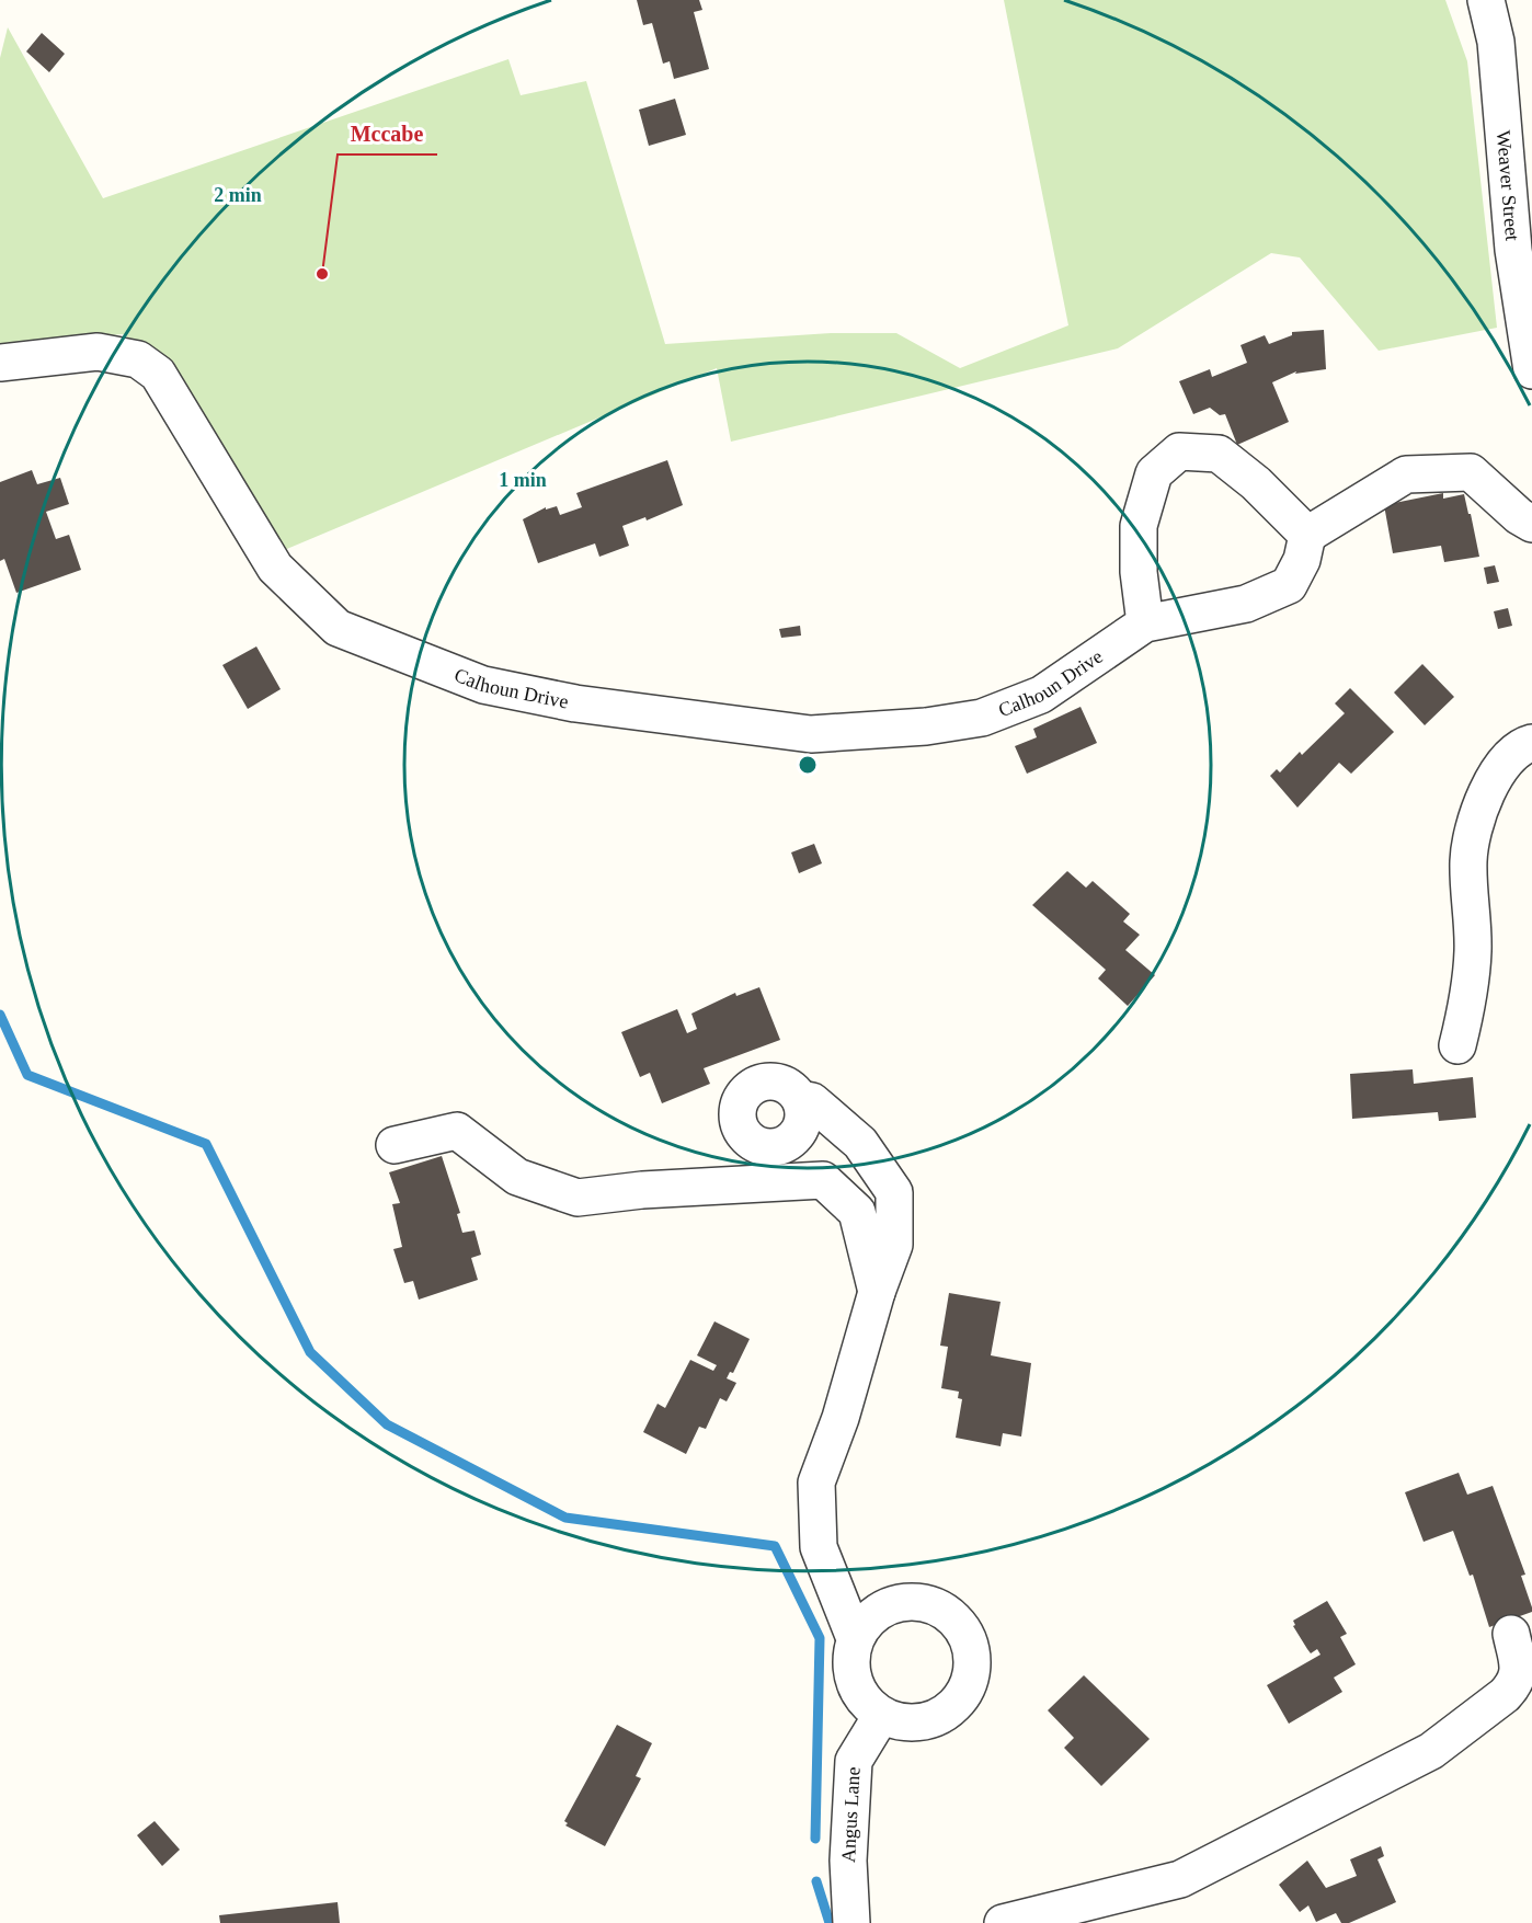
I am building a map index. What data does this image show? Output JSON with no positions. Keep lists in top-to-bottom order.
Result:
{
  "streets": {
    "street": ["Weaver Street", "Calhoun Drive", "Angus Lane"]
  },
  "places": ["Mccabe"],
  "rings": ["2 min", "1 min"]
}
